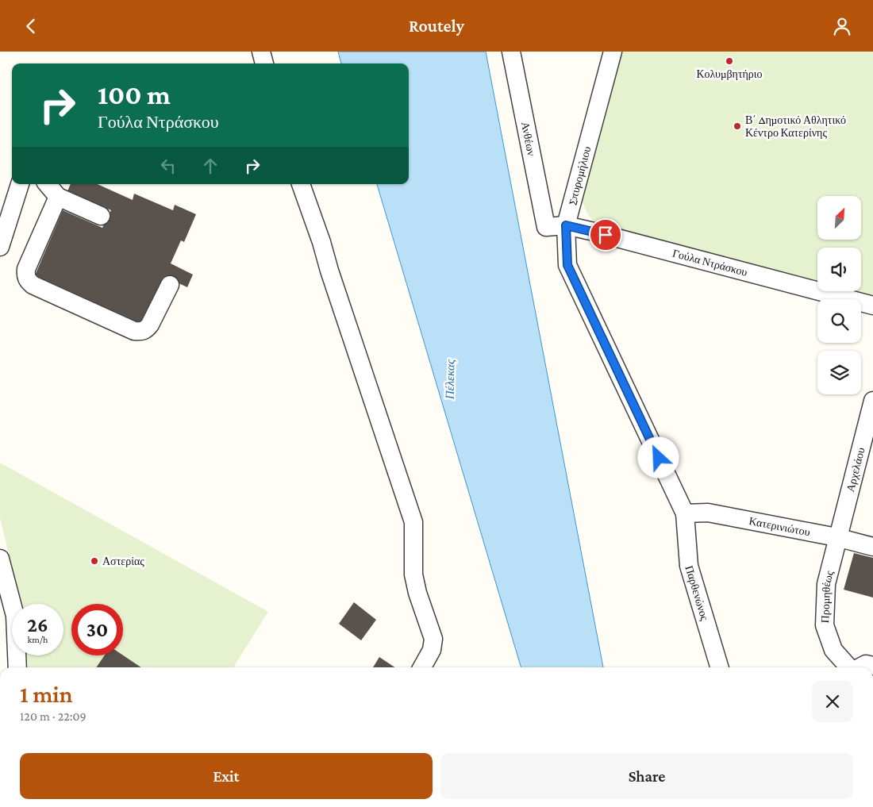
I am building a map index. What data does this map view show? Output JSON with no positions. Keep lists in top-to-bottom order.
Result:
{
  "streets": {
    "street": [
      "Ανθέων",
      "Σπυρομήλιου",
      "Γούλα Ντράσκου",
      "Αρχελάου",
      "Κατερινιώτου",
      "Παρθενώνος",
      "Προμηθέως"
    ]
  },
  "crossings": [
    ["Ανθέων", "Γούλα Ντράσκου"],
    ["Σπυρομήλιου", "Γούλα Ντράσκου"],
    ["Σπυρομήλιου", "Κατερινιώτου"],
    ["Σπυρομήλιου", "Παρθενώνος"],
    ["Αρχελάου", "Κατερινιώτου"],
    ["Αρχελάου", "Προμηθέως"],
    ["Κατερινιώτου", "Παρθενώνος"],
    ["Κατερινιώτου", "Προμηθέως"]
  ],
  "water": ["Πέλεκας"],
  "places": ["Κολυμβητήριο", "Β΄ Δημοτικό Αθλητικό Κέντρο Κατερίνης", "Αστερίας"],
  "north": "top right",
  "page": {
    "header": "Routely",
    "turn": ["100 m", "Γούλα Ντράσκου"],
    "speed": "26 km/h",
    "limit": "30",
    "heading": ["1 min", "120 m · 22:09"],
    "buttons": ["Exit", "Share"]
  }
}
